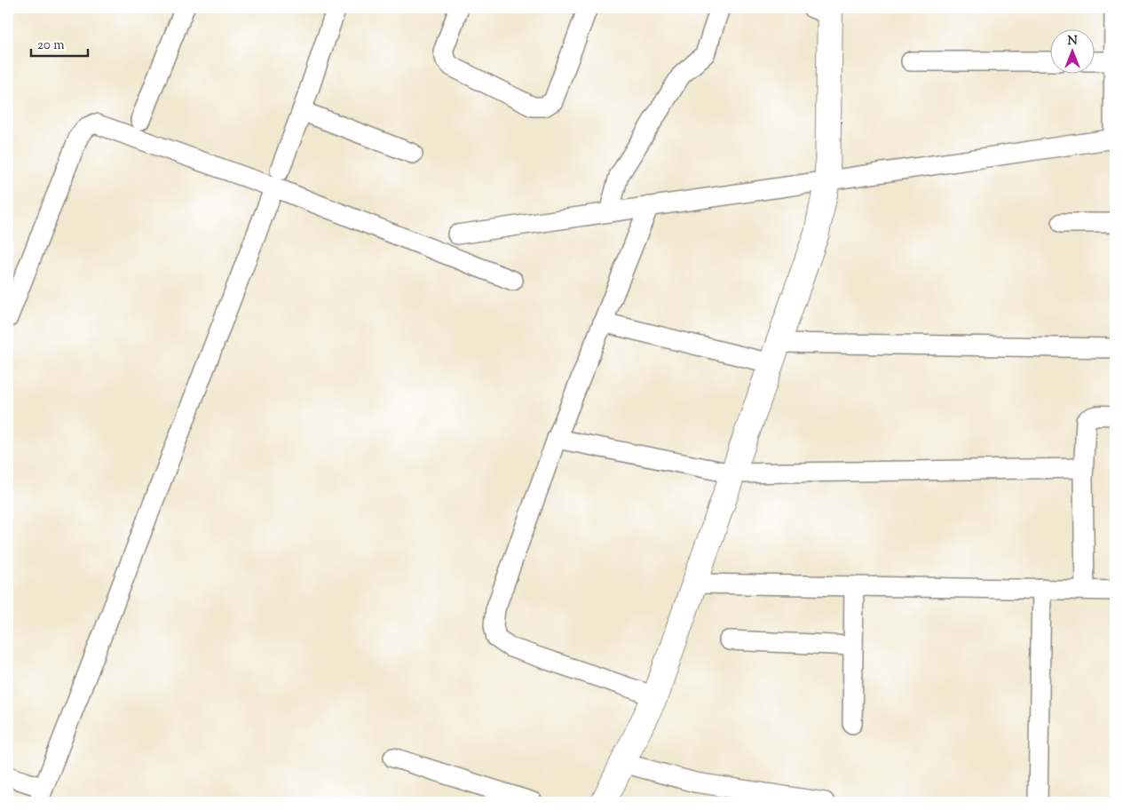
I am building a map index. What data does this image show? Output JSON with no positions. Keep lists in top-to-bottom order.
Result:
{
  "scale_bar": "20 m",
  "north": "top"
}
